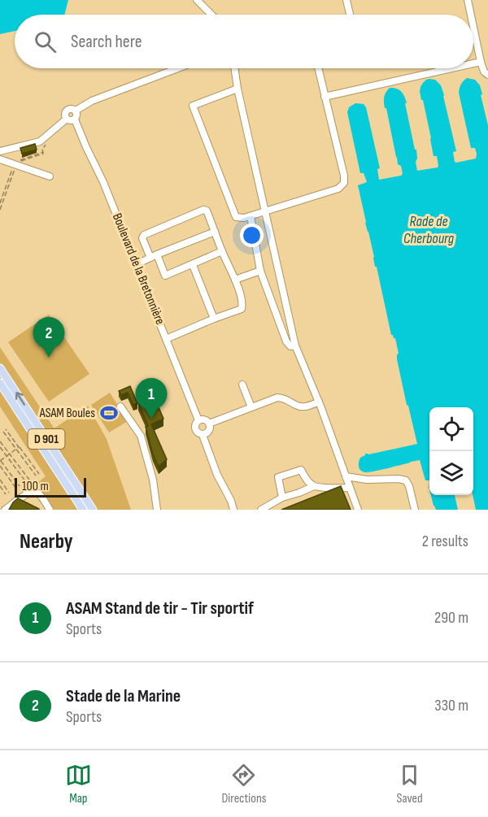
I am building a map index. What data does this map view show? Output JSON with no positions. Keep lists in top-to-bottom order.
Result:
{
  "streets": {
    "main road": ["D 901"],
    "lane": ["Boulevard de la Bretonnière"]
  },
  "water": ["Rade de Cherbourg"],
  "places": {
    "sports": ["ASAM Boules"]
  },
  "scale_bar": "100 m",
  "page": {
    "search": "Search here",
    "pins": ["2", "1"],
    "scale": "100 m",
    "heading": ["Nearby", "2 results"],
    "list": [
      {
        "mark": "1",
        "name": "ASAM Stand de tir - Tir sportif",
        "note": "Sports",
        "value": "290 m"
      },
      {
        "mark": "2",
        "name": "Stade de la Marine",
        "note": "Sports",
        "value": "330 m"
      }
    ],
    "nav": ["Map", "Directions", "Saved"]
  }
}
